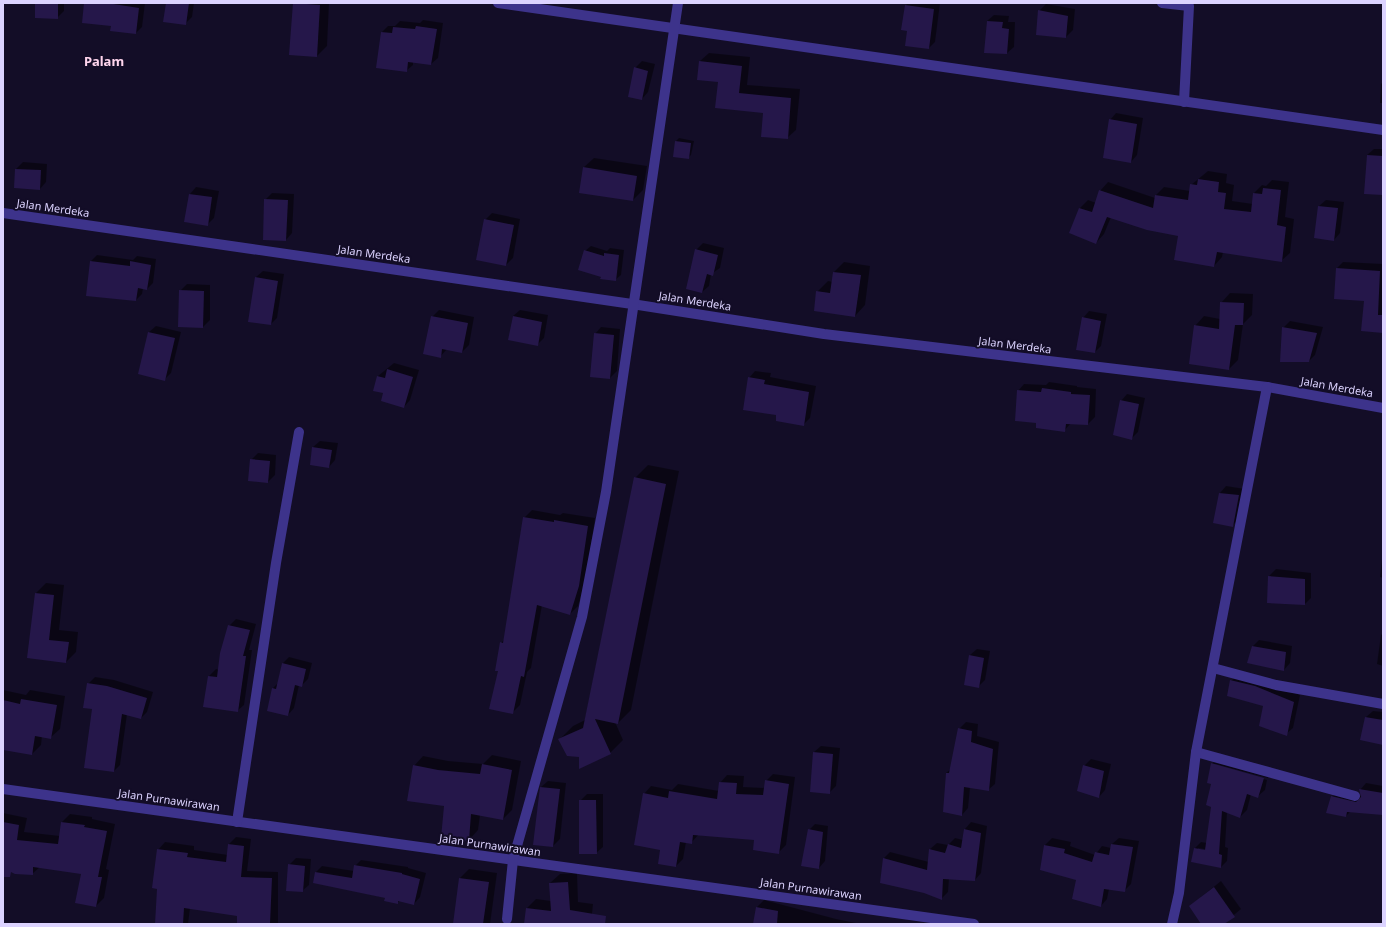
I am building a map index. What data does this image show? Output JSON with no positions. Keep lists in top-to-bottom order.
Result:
{
  "streets": {
    "street": ["Jalan Merdeka", "Jalan Purnawirawan"]
  },
  "districts": ["Palam"]
}
